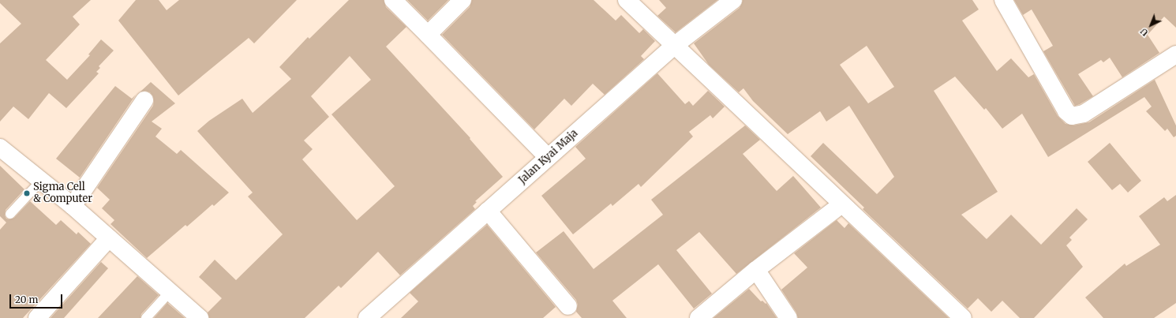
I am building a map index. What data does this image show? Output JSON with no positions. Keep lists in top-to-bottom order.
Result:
{
  "streets": {
    "street": ["Jalan Kyai Maja"]
  },
  "places": ["Sigma Cell & Computer"],
  "scale_bar": "20 m",
  "north": "bottom left"
}
